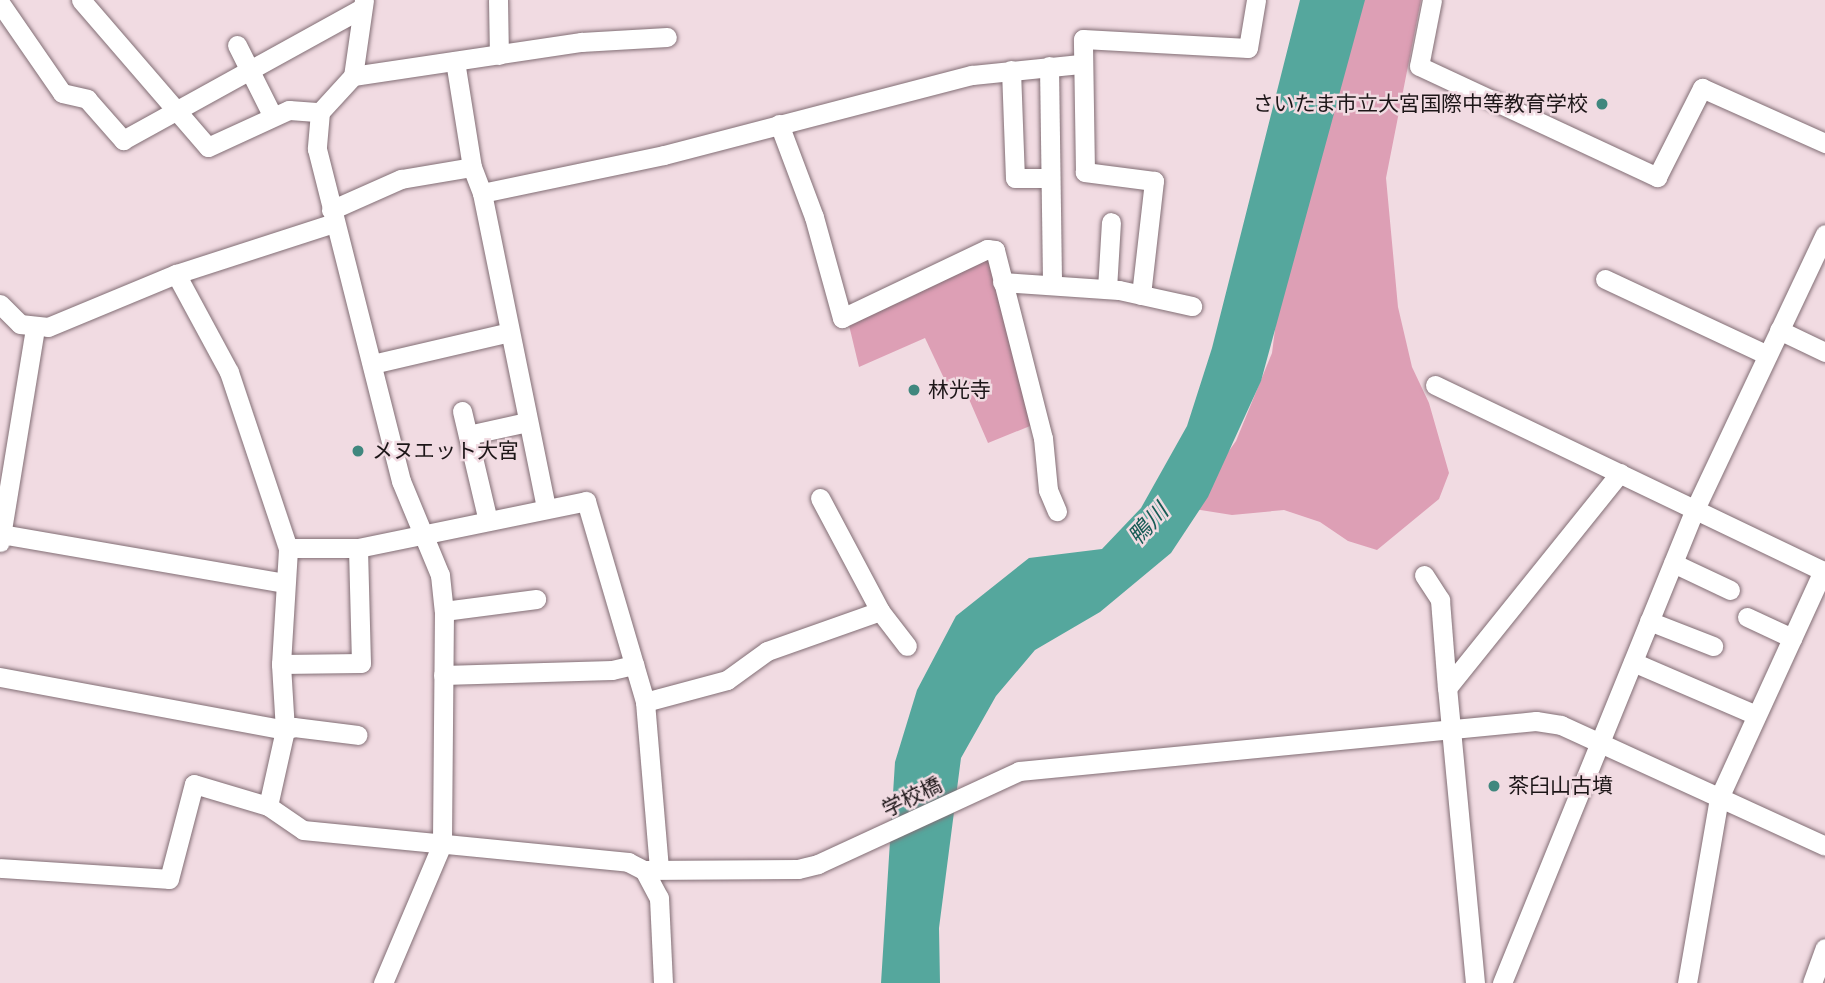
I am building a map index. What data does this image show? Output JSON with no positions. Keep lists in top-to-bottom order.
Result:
{
  "streets": {
    "street": ["学校橋"]
  },
  "water": ["鴨川"],
  "places": [
    "さいたま市立大宮国際中等教育学校",
    "林光寺",
    "メヌエット大宮",
    "茶臼山古墳"
  ]
}
